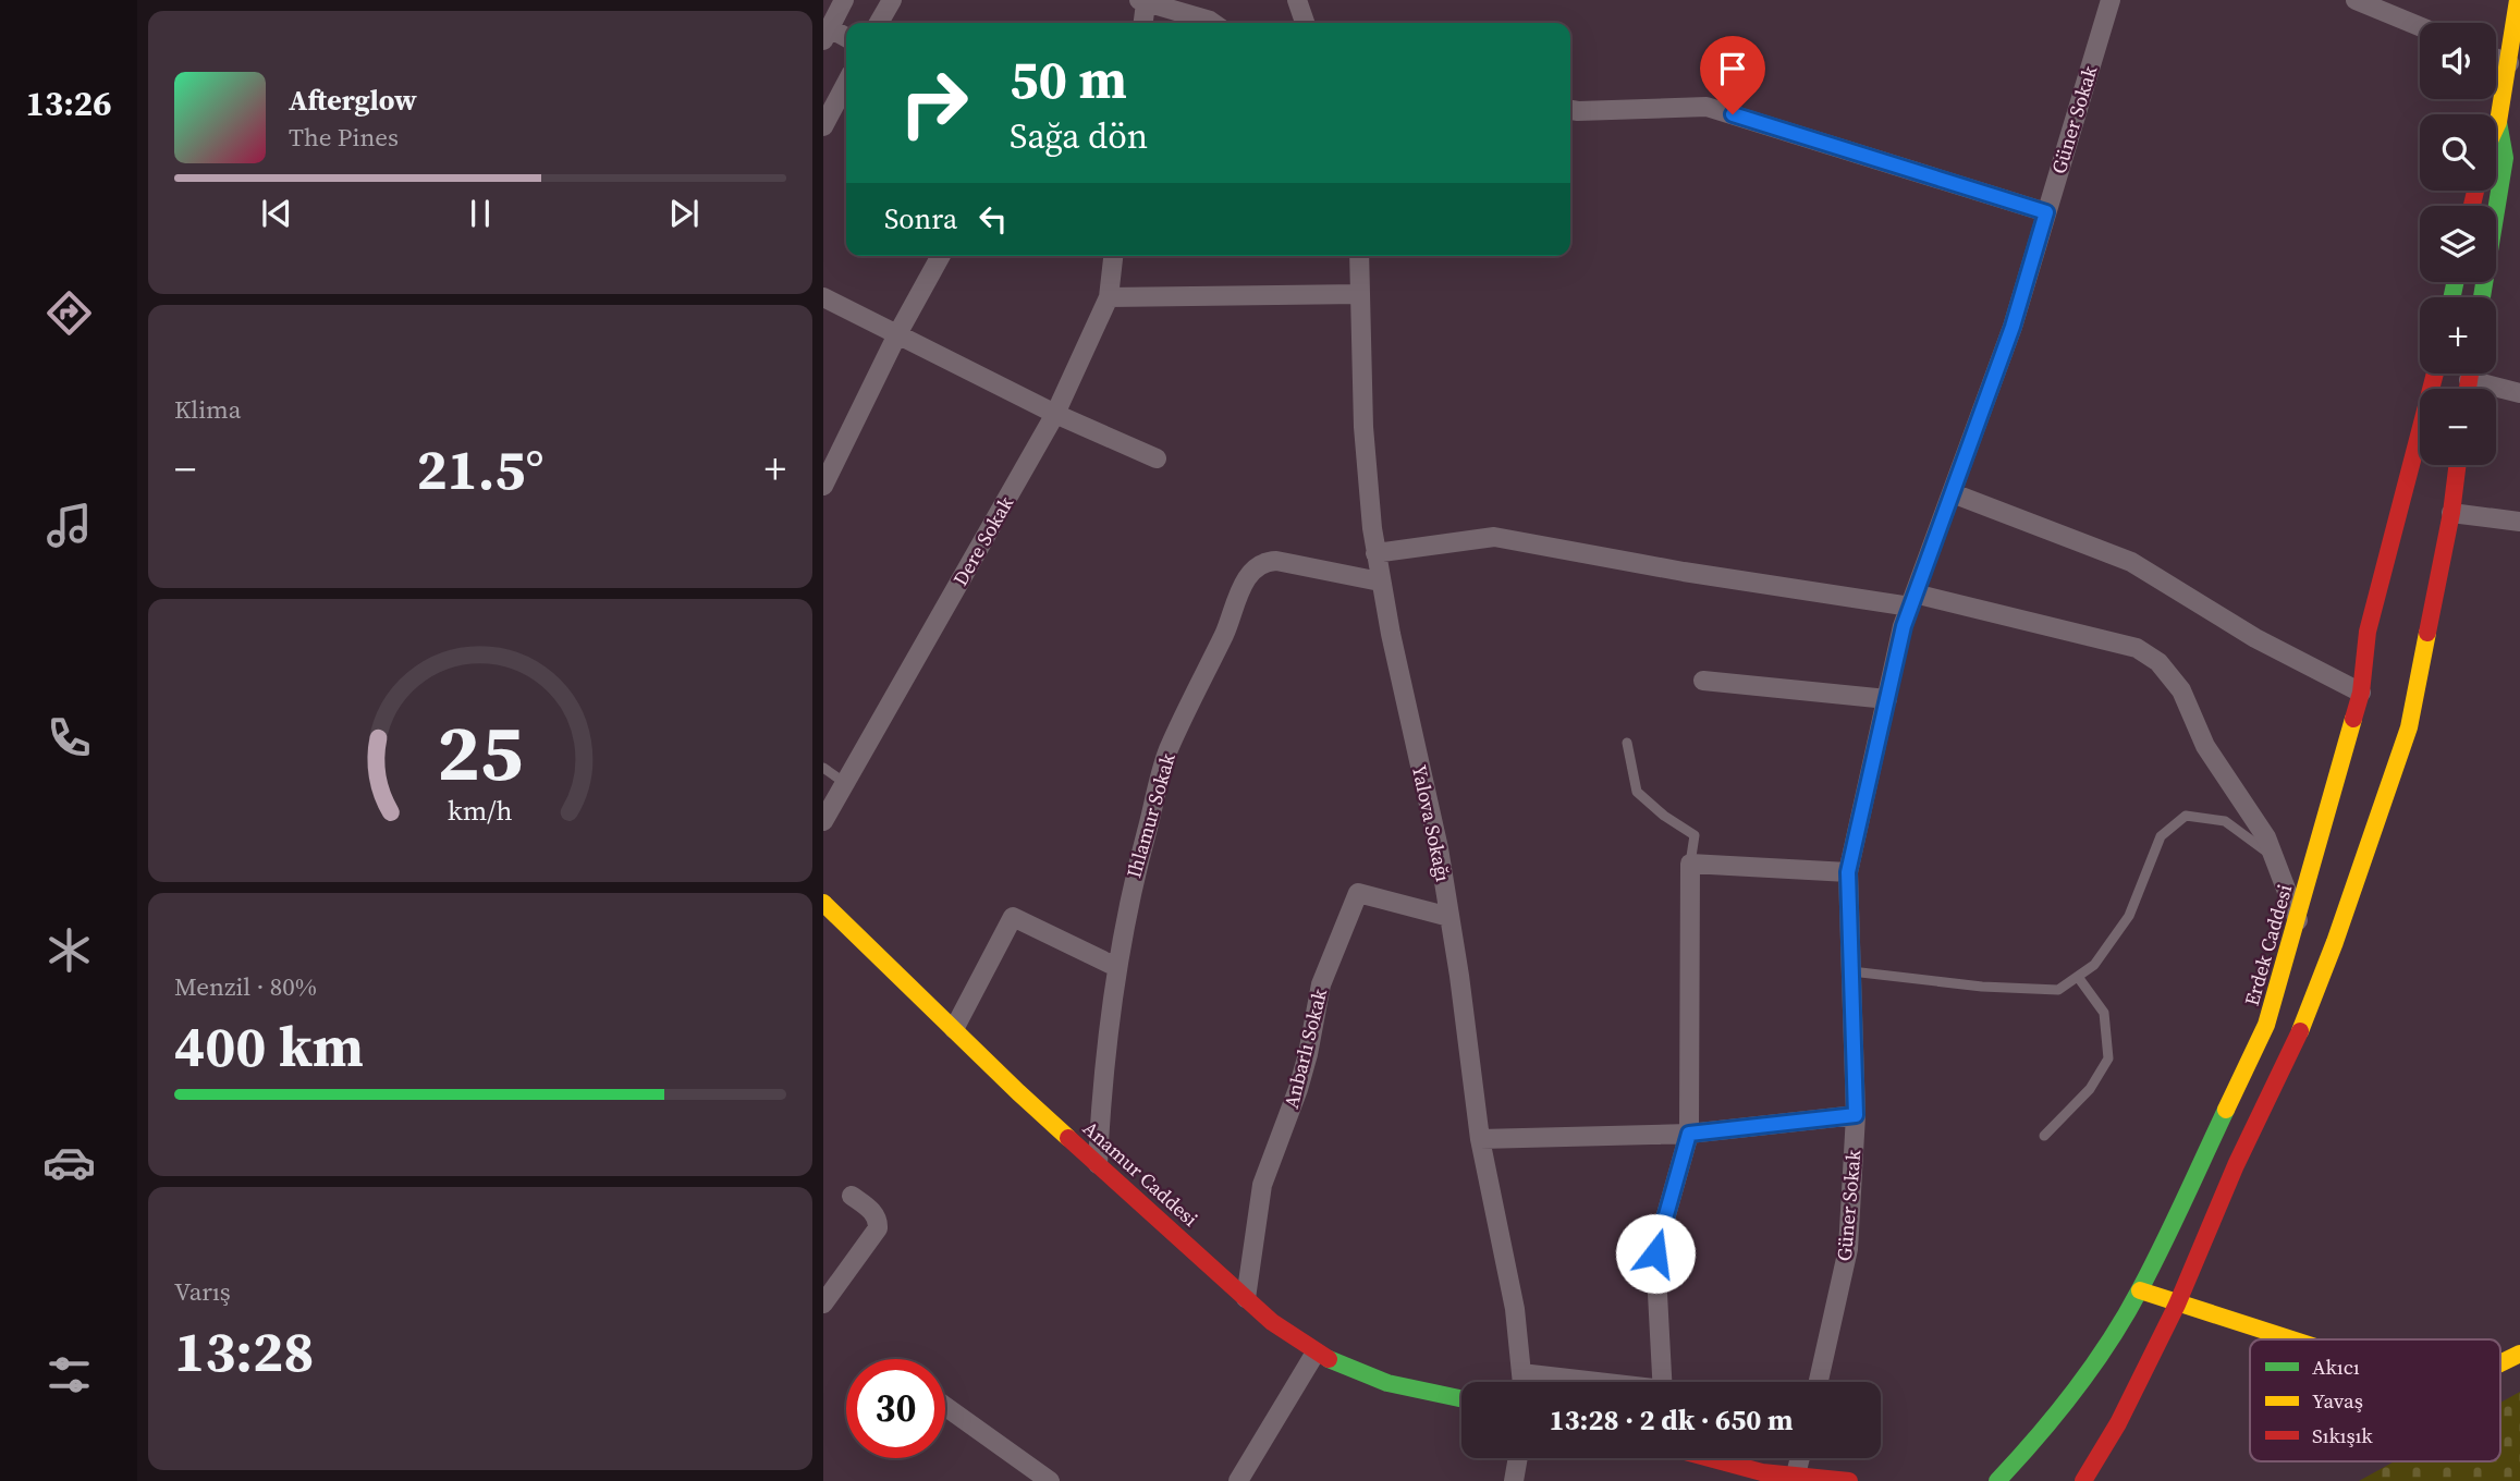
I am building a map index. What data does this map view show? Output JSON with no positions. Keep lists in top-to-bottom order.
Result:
{
  "streets": {
    "street": [
      "Güner Sokak",
      "Dere Sokak",
      "Ihlamur Sokak",
      "Yalova Sokağı",
      "Erdek Caddesi",
      "Anbarlı Sokak",
      "Anamur Caddesi"
    ]
  },
  "crossings": [
    ["Ihlamur Sokak", "Yalova Sokağı"],
    ["Ihlamur Sokak", "Anamur Caddesi"],
    ["Yalova Sokağı", "Anbarlı Sokak"],
    ["Anbarlı Sokak", "Anamur Caddesi"]
  ],
  "legend": ["Akıcı", "Yavaş", "Sıkışık"],
  "page": {
    "tabs": "13:26",
    "map_buttons": ["+", "−"],
    "turn": ["50 m", "Sağa dön"],
    "song": ["Afterglow", "The Pines"],
    "then": "Sonra",
    "tile": [
      "Klima",
      ["Menzil · 80%", "400 km"],
      ["Varış", "13:28"]
    ],
    "heat": ["−", "21.5°", "+"],
    "limit": "30",
    "trip": "13:28 · 2 dk · 650 m",
    "gauge": ["25", "km/h"]
  }
}
